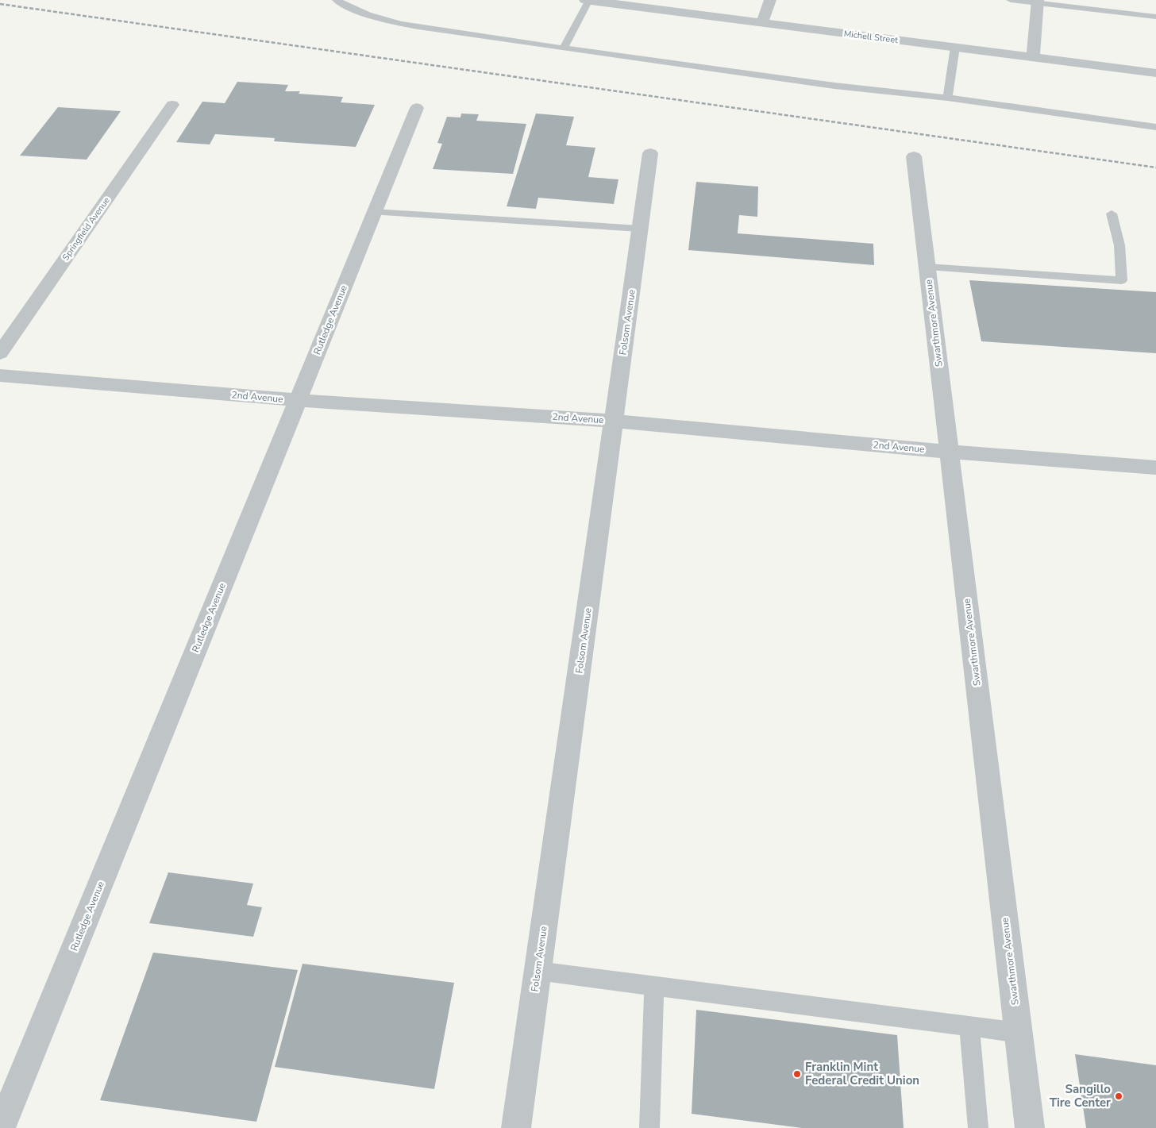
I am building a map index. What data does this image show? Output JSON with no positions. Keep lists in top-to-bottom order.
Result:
{
  "streets": {
    "street": [
      "Michell Street",
      "Springfield Avenue",
      "Rutledge Avenue",
      "Folsom Avenue",
      "Swarthmore Avenue",
      "2nd Avenue"
    ]
  },
  "crossings": [
    ["Rutledge Avenue", "2nd Avenue"],
    ["Folsom Avenue", "2nd Avenue"],
    ["Swarthmore Avenue", "2nd Avenue"]
  ],
  "places": ["Franklin Mint Federal Credit Union", "Sangillo Tire Center"]
}
